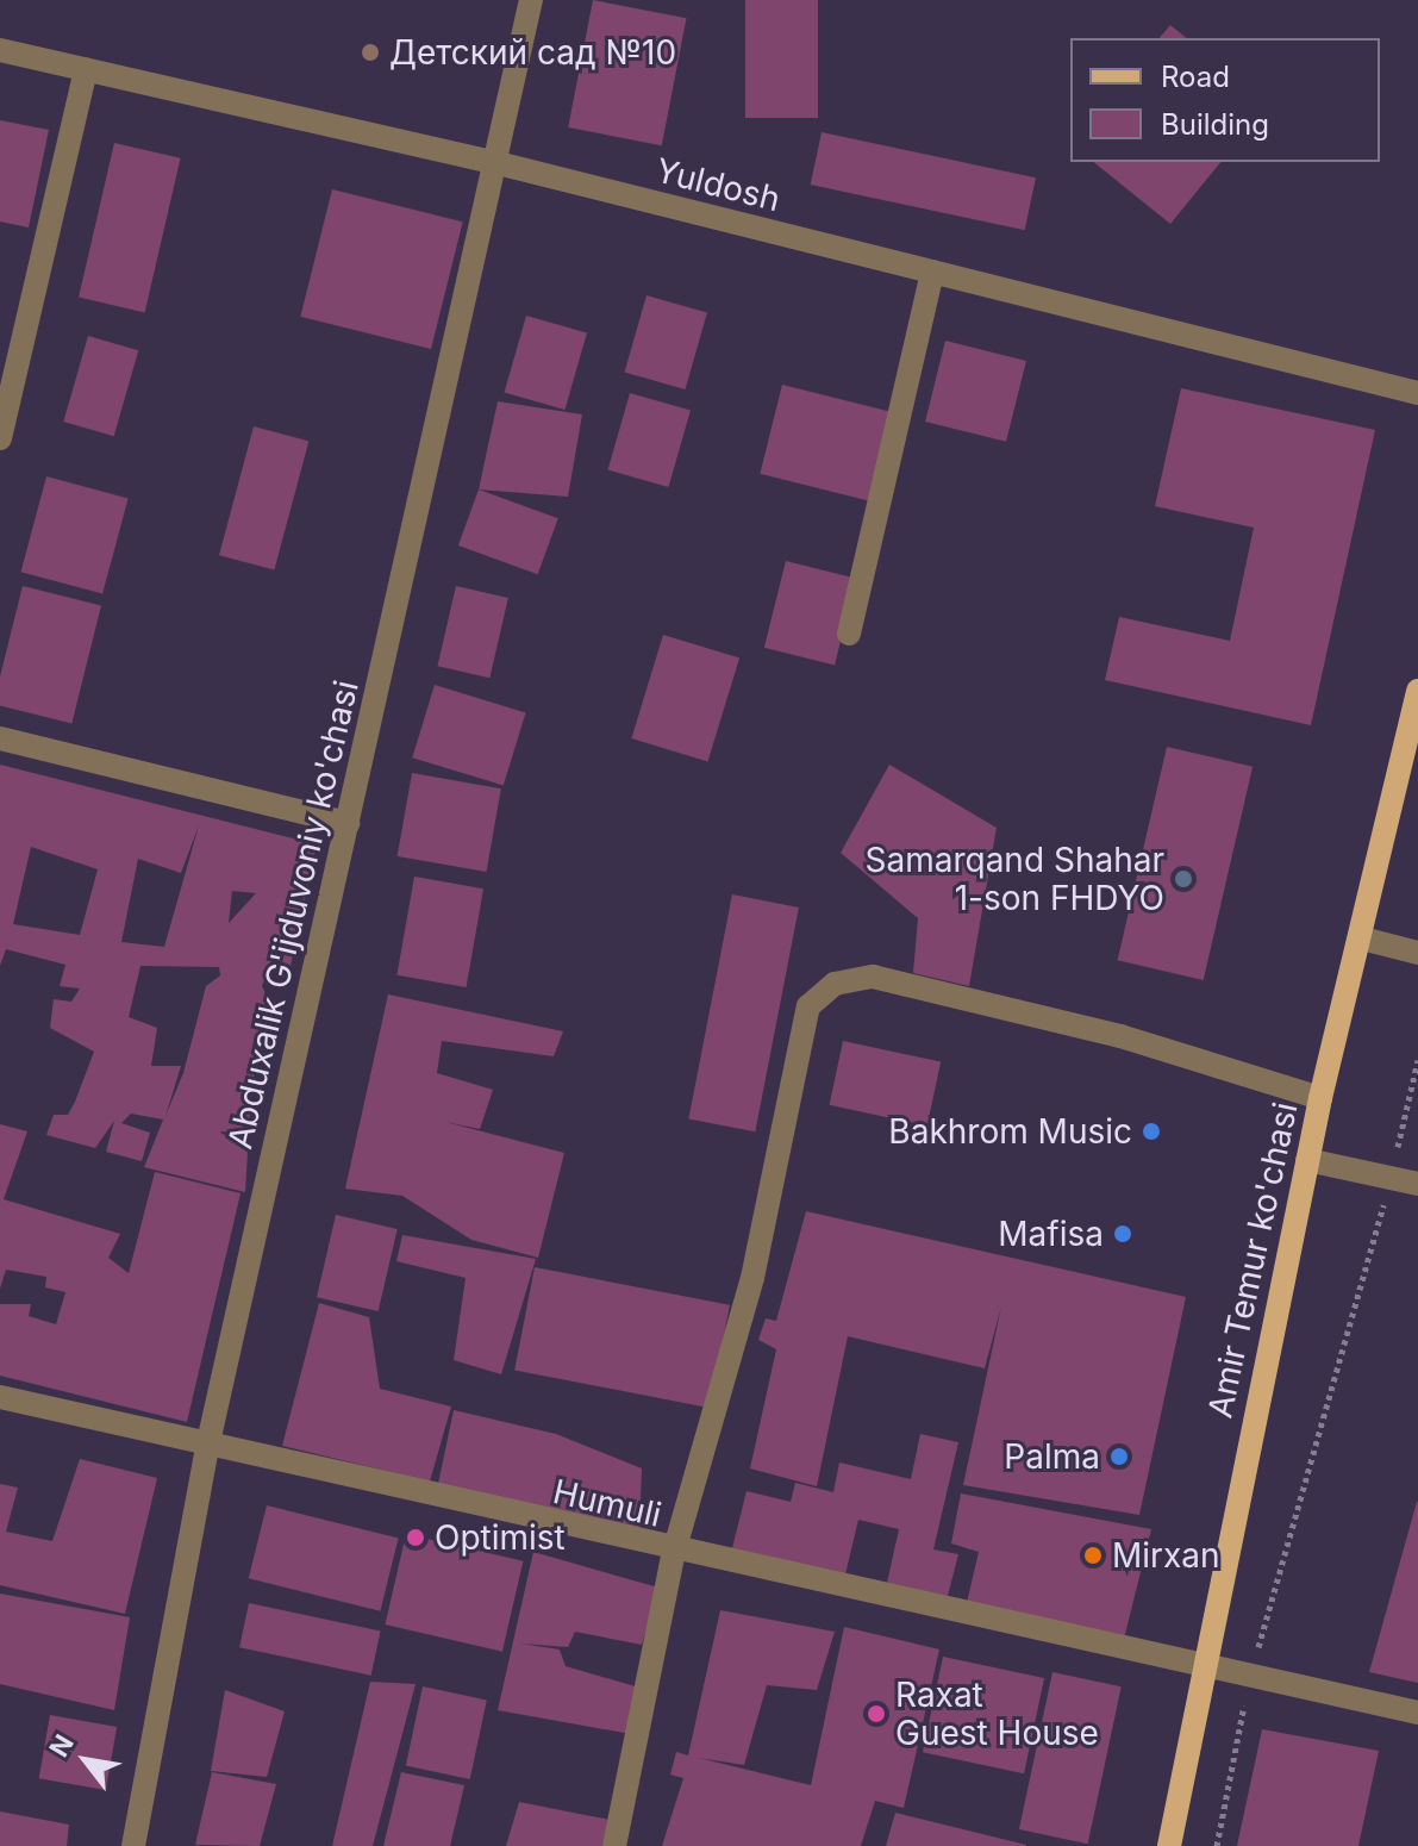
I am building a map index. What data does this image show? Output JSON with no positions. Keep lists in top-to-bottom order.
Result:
{
  "streets": {
    "main road": ["Amir Temur ko'chasi"],
    "street": ["Yuldosh", "Abduxalik G'ijduvoniy ko'chasi", "Humuli"]
  },
  "crossings": [
    ["Yuldosh", "Abduxalik G'ijduvoniy ko'chasi"],
    ["Abduxalik G'ijduvoniy ko'chasi", "Humuli"],
    ["Amir Temur ko'chasi", "Humuli"]
  ],
  "places": [
    "Детский сад №10",
    "Samarqand Shahar 1-son FHDYO",
    "Bakhrom Music",
    "Mafisa",
    "Palma",
    "Optimist",
    "Mirxan",
    "Raxat Guest House"
  ],
  "legend": ["Road", "Building"],
  "north": "top left"
}
